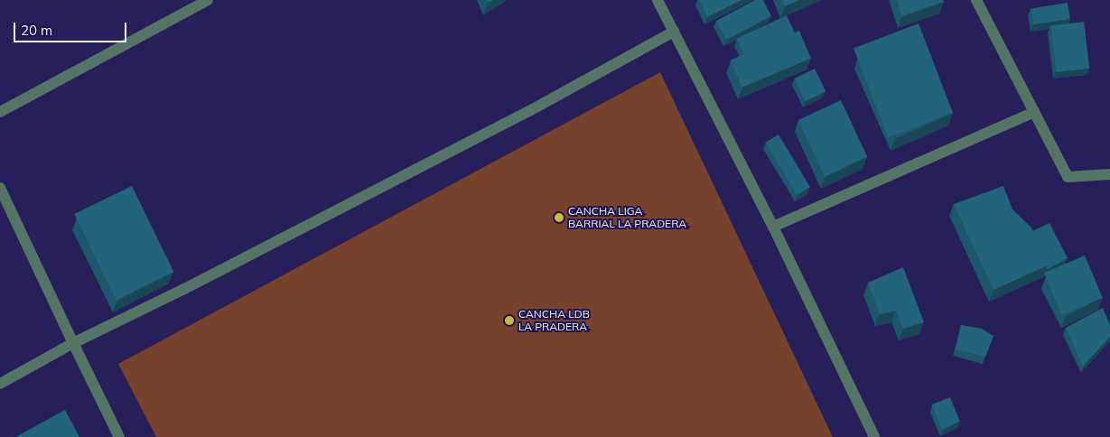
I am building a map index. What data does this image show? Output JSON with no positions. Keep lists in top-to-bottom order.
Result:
{
  "places": ["CANCHA LIGA BARRIAL LA PRADERA", "CANCHA LDB LA PRADERA"],
  "scale_bar": "20 m"
}
